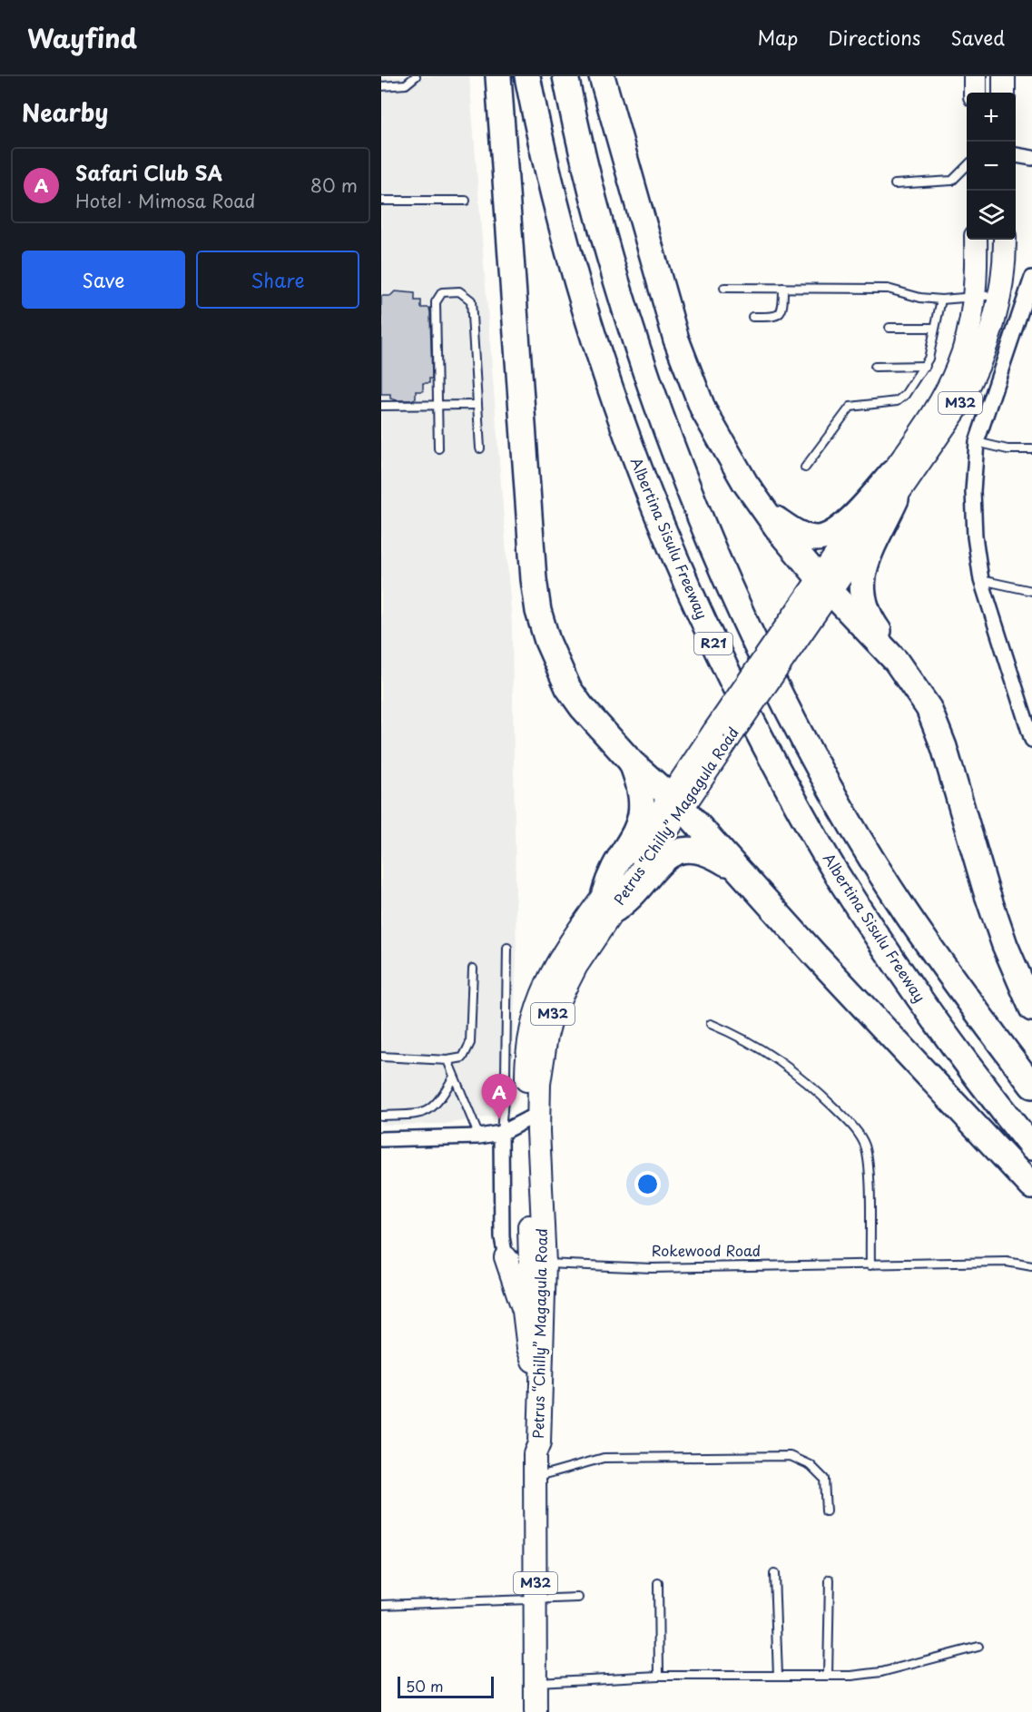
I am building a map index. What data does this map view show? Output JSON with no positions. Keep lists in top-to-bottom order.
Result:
{
  "streets": {
    "highway": ["Albertina Sisulu Freeway", "R21"],
    "main road": ["M32", "Petrus “Chilly” Magagula Road"],
    "street": ["Rokewood Road"]
  },
  "crossings": [
    ["Petrus “Chilly” Magagula Road", "Rokewood Road"]
  ],
  "scale_bar": "50 m",
  "page": {
    "header": "Wayfind",
    "nav": ["Map", "Directions", "Saved"],
    "heading": "Nearby",
    "map_buttons": ["+", "−"],
    "list": [
      {
        "mark": "A",
        "name": "Safari Club SA",
        "note": "Hotel · Mimosa Road",
        "value": "80 m"
      }
    ],
    "buttons": ["Save", "Share"],
    "pins": "A",
    "scale": "50 m"
  }
}
